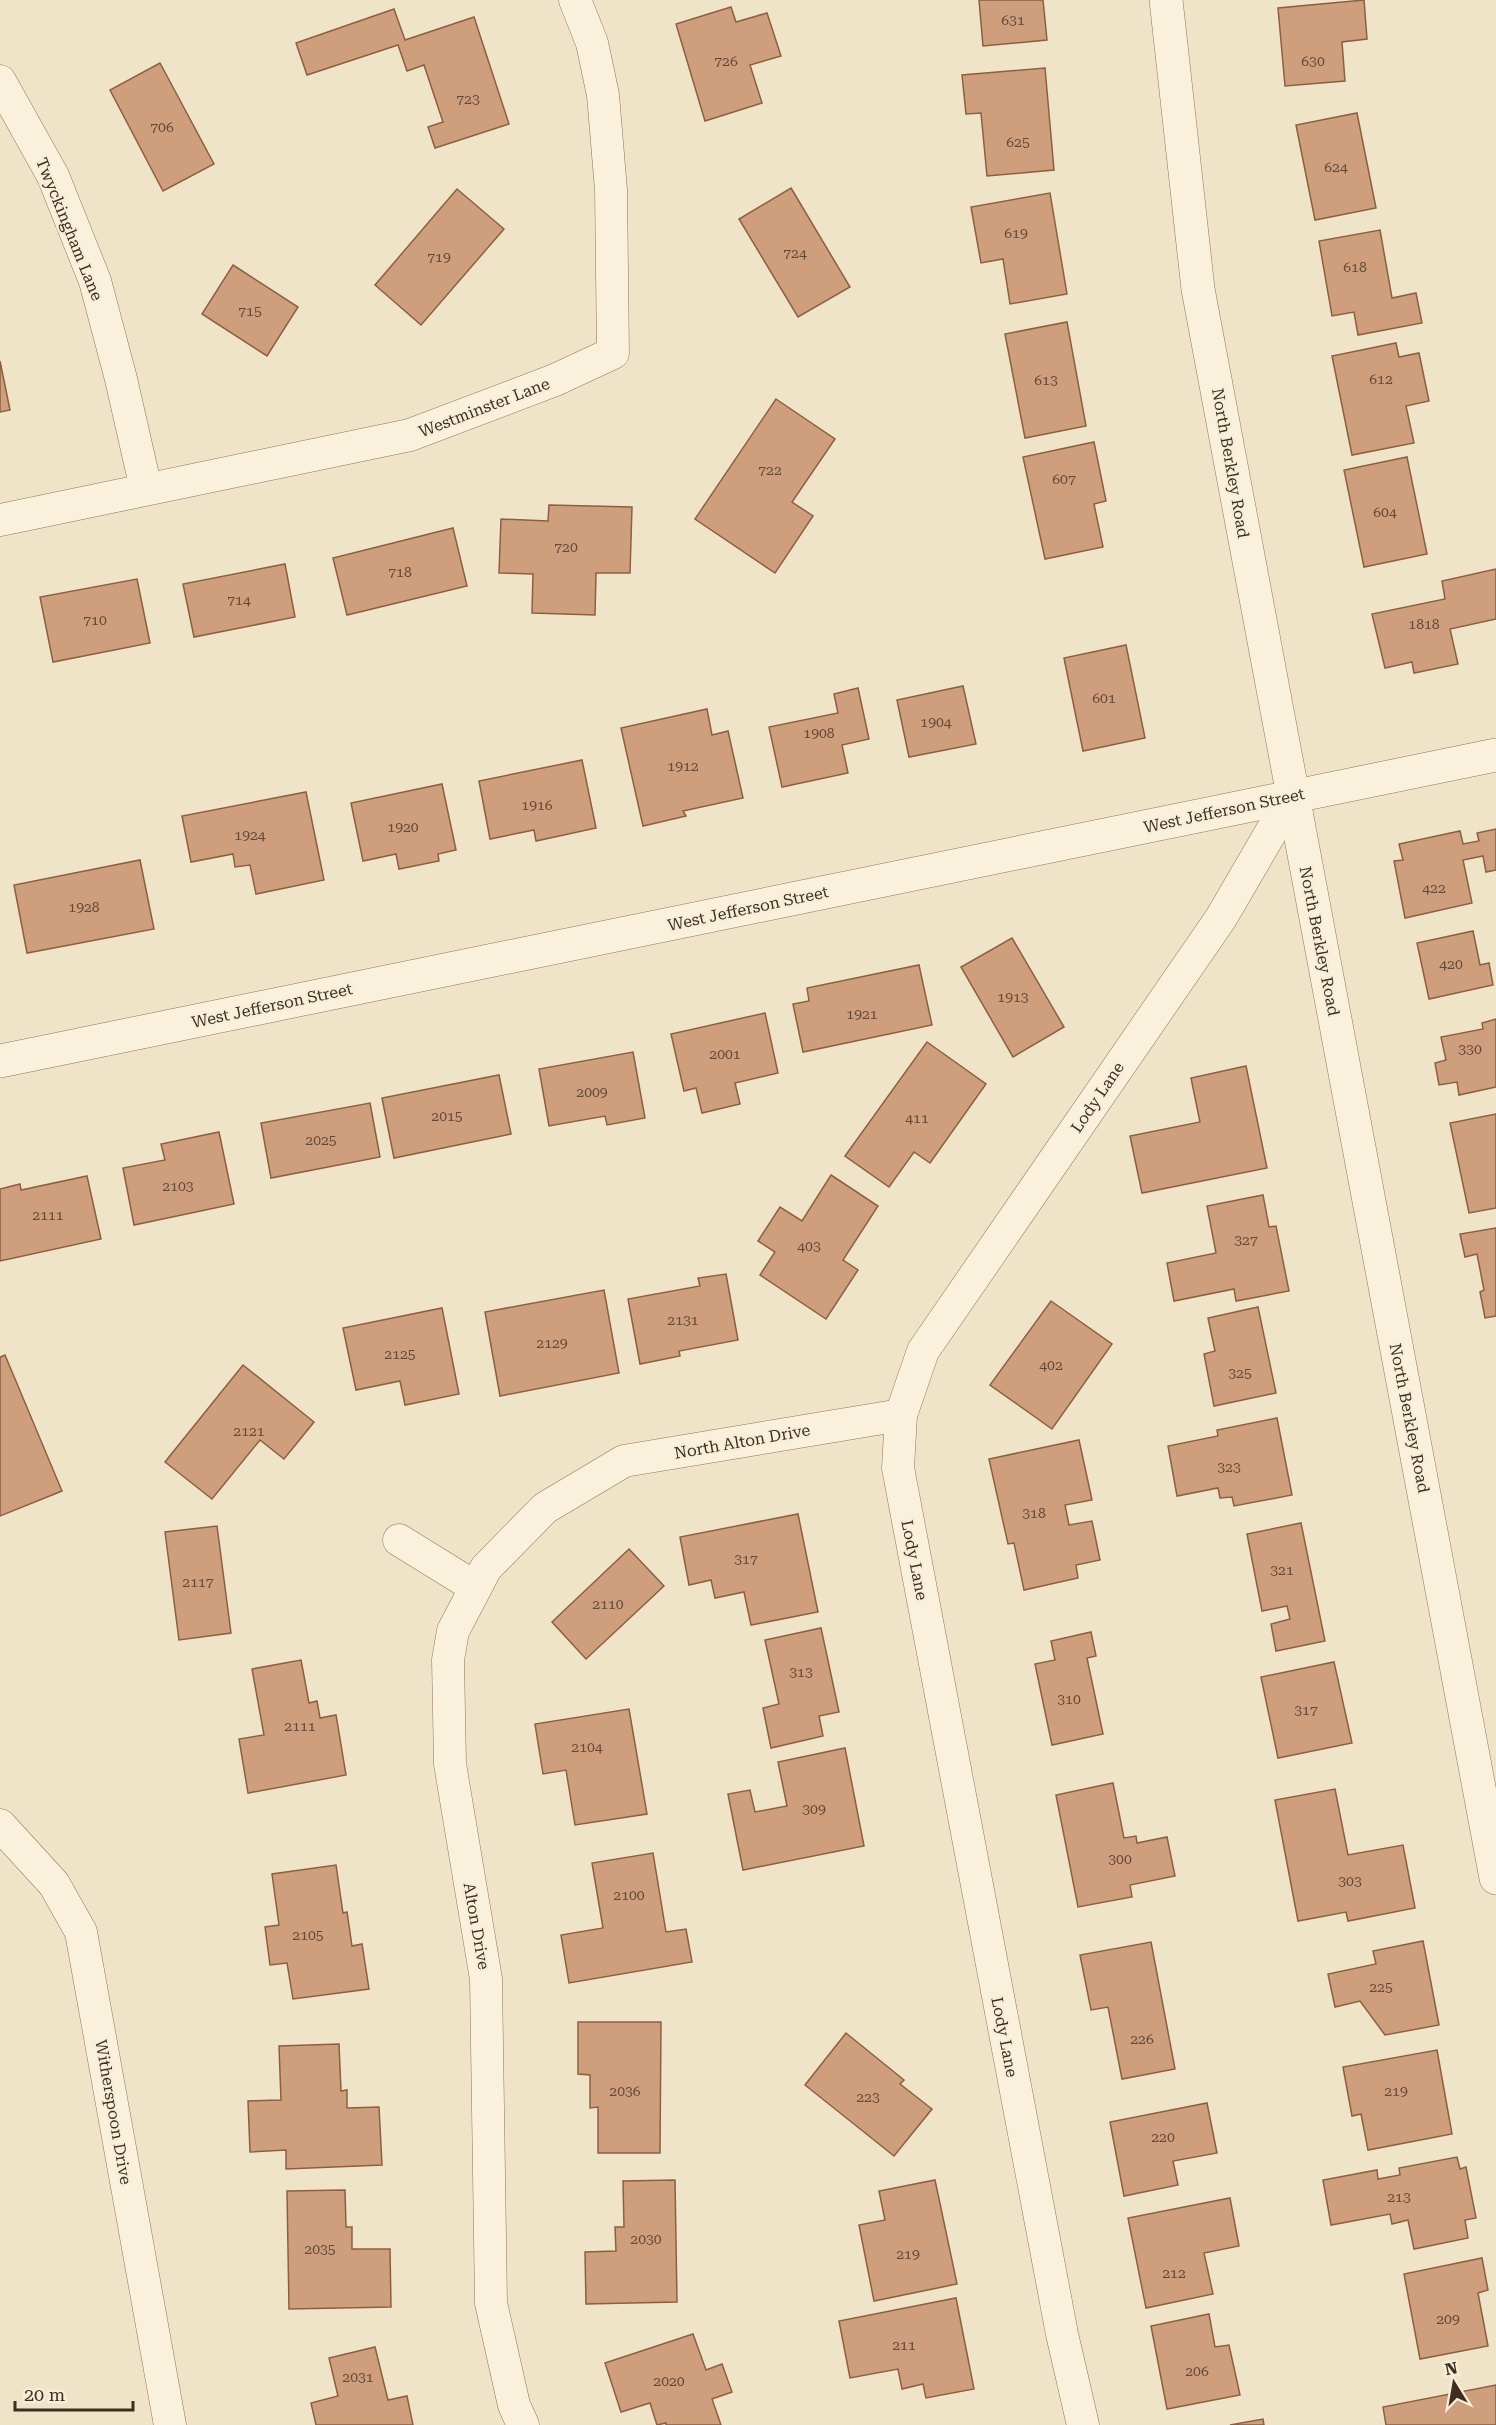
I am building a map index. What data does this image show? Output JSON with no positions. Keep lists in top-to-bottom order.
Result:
{
  "streets": {
    "street": [
      "Twyckingham Lane",
      "Westminster Lane",
      "North Berkley Road",
      "West Jefferson Street",
      "Lody Lane",
      "North Alton Drive",
      "Alton Drive",
      "Witherspoon Drive"
    ]
  },
  "crossings": [
    ["Twyckingham Lane", "Westminster Lane"],
    ["North Berkley Road", "West Jefferson Street"],
    ["North Berkley Road", "Lody Lane"],
    ["West Jefferson Street", "Lody Lane"],
    ["Lody Lane", "North Alton Drive"],
    ["North Alton Drive", "Alton Drive"]
  ],
  "house_numbers": [
    "631",
    "726",
    "630",
    "723",
    "706",
    "625",
    "624",
    "619",
    "724",
    "719",
    "618",
    "715",
    "612",
    "613",
    "722",
    "607",
    "604",
    "720",
    "718",
    "714",
    "710",
    "1818",
    "601",
    "1904",
    "1908",
    "1912",
    "1916",
    "1920",
    "1924",
    "422",
    "1928",
    "420",
    "1913",
    "1921",
    "330",
    "2001",
    "2009",
    "2015",
    "411",
    "2025",
    "2103",
    "2111",
    "327",
    "403",
    "2131",
    "2129",
    "2125",
    "402",
    "325",
    "2121",
    "323",
    "318",
    "317",
    "321",
    "2117",
    "2110",
    "313",
    "310",
    "317",
    "2111",
    "2104",
    "309",
    "300",
    "303",
    "2100",
    "2105",
    "225",
    "226",
    "2036",
    "219",
    "223",
    "220",
    "213",
    "2030",
    "2035",
    "219",
    "212",
    "209",
    "211",
    "206",
    "2031",
    "2020"
  ],
  "scale_bar": "20 m",
  "north": "top"
}
